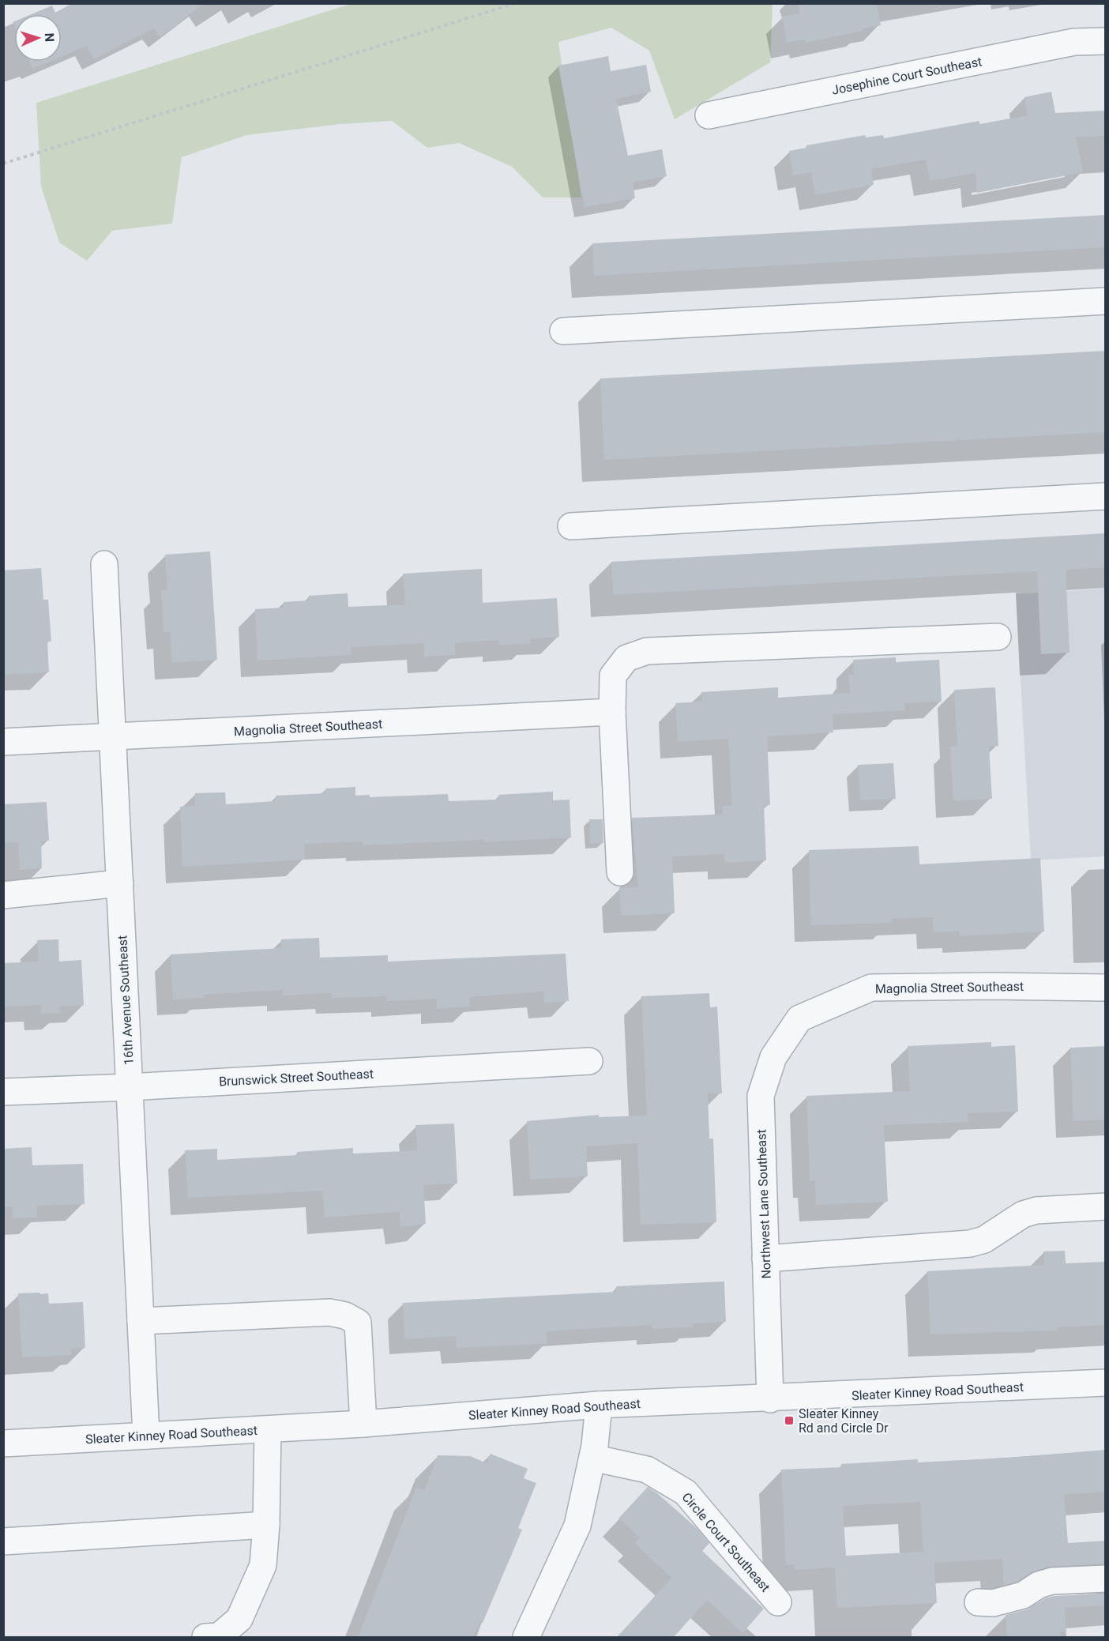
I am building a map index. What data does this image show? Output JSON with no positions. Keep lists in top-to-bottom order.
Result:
{
  "streets": {
    "street": [
      "Josephine Court Southeast",
      "Magnolia Street Southeast",
      "16th Avenue Southeast",
      "Brunswick Street Southeast",
      "Northwest Lane Southeast",
      "Sleater Kinney Road Southeast",
      "Circle Court Southeast"
    ]
  },
  "crossings": [
    ["Magnolia Street Southeast", "16th Avenue Southeast"],
    ["Magnolia Street Southeast", "Northwest Lane Southeast"],
    ["16th Avenue Southeast", "Brunswick Street Southeast"],
    ["16th Avenue Southeast", "Sleater Kinney Road Southeast"],
    ["Northwest Lane Southeast", "Sleater Kinney Road Southeast"]
  ],
  "places": {
    "transit": ["Sleater Kinney Rd and Circle Dr"]
  },
  "north": "right"
}
